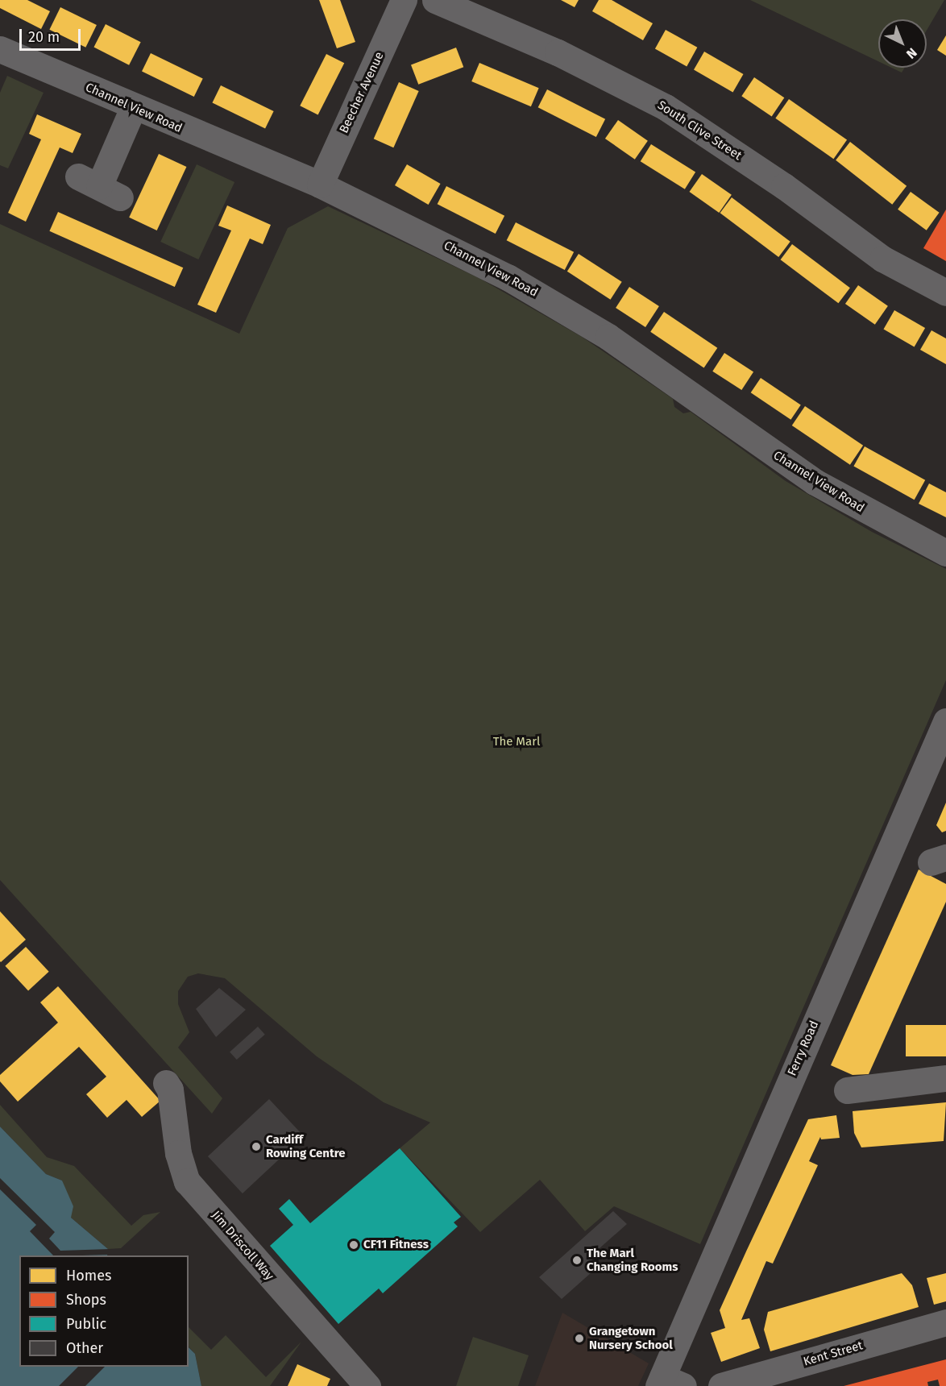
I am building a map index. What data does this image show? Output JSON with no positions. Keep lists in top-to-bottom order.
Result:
{
  "streets": {
    "street": [
      "Beecher Avenue",
      "Channel View Road",
      "South Clive Street",
      "Ferry Road",
      "Jim Driscoll Way",
      "Kent Street"
    ]
  },
  "crossings": [
    ["Beecher Avenue", "Channel View Road"]
  ],
  "parks": ["The Marl"],
  "places": [
    "Cardiff Rowing Centre",
    "CF11 Fitness",
    "The Marl Changing Rooms",
    "Grangetown Nursery School"
  ],
  "legend": [
    "Homes",
    "Shops",
    "Public",
    "Other"
  ],
  "scale_bar": "20 m",
  "north": "bottom right"
}
